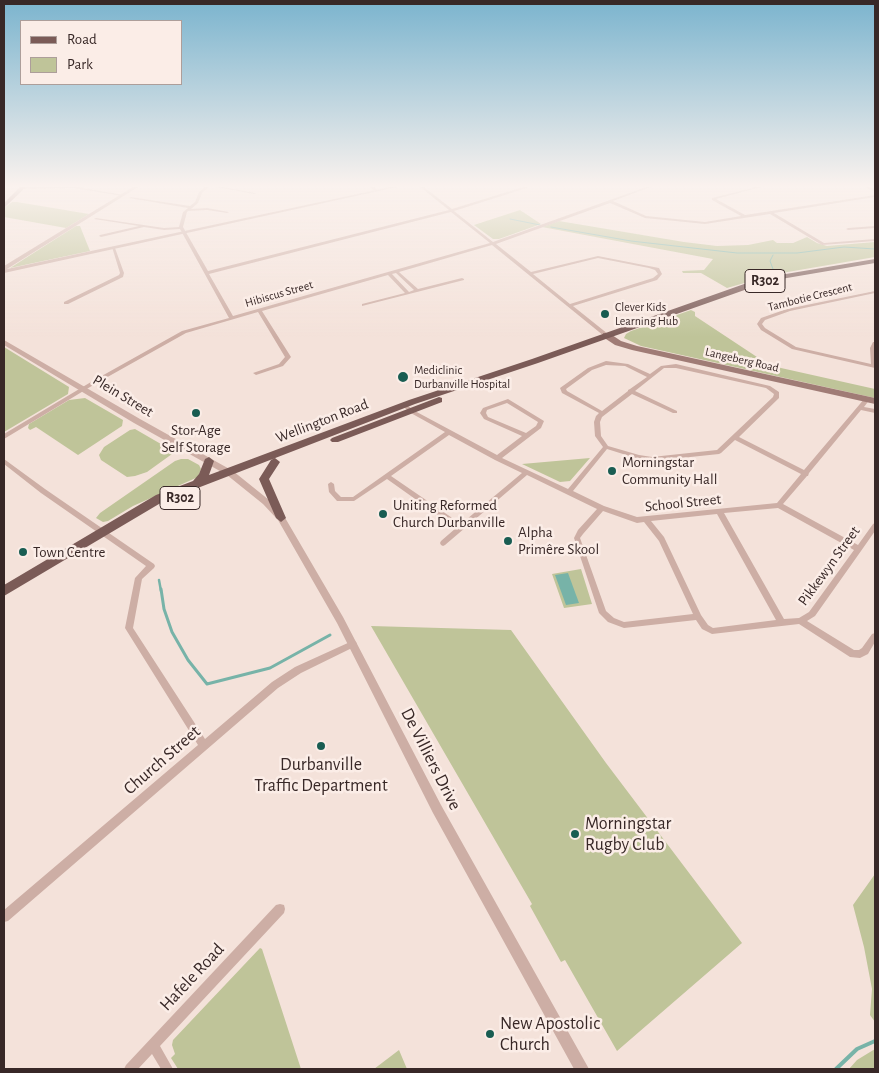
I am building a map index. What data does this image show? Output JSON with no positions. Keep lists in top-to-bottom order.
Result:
{
  "streets": {
    "main road": ["R302", "Langeberg Road", "Wellington Road"],
    "street": [
      "Hibiscus Street",
      "Tambotie Crescent",
      "Plein Street",
      "School Street",
      "Pikkewyn Street",
      "De Villiers Drive",
      "Church Street",
      "Hafele Road"
    ]
  },
  "crossings": [
    ["Hibiscus Street", "Plein Street"],
    ["Langeberg Road", "Wellington Road"],
    ["Plein Street", "Wellington Road"],
    ["Plein Street", "De Villiers Drive"],
    ["Wellington Road", "School Street"],
    ["Wellington Road", "De Villiers Drive"],
    ["De Villiers Drive", "Church Street"]
  ],
  "places": [
    "Clever Kids Learning Hub",
    "Mediclinic Durbanville Hospital",
    "Stor-Age Self Storage",
    "Morningstar Community Hall",
    "Uniting Reformed Church Durbanville",
    "Alpha Primêre Skool",
    "Town Centre",
    "Durbanville Traffic Department",
    "Morningstar Rugby Club",
    "New Apostolic Church"
  ],
  "legend": ["Road", "Park"]
}
